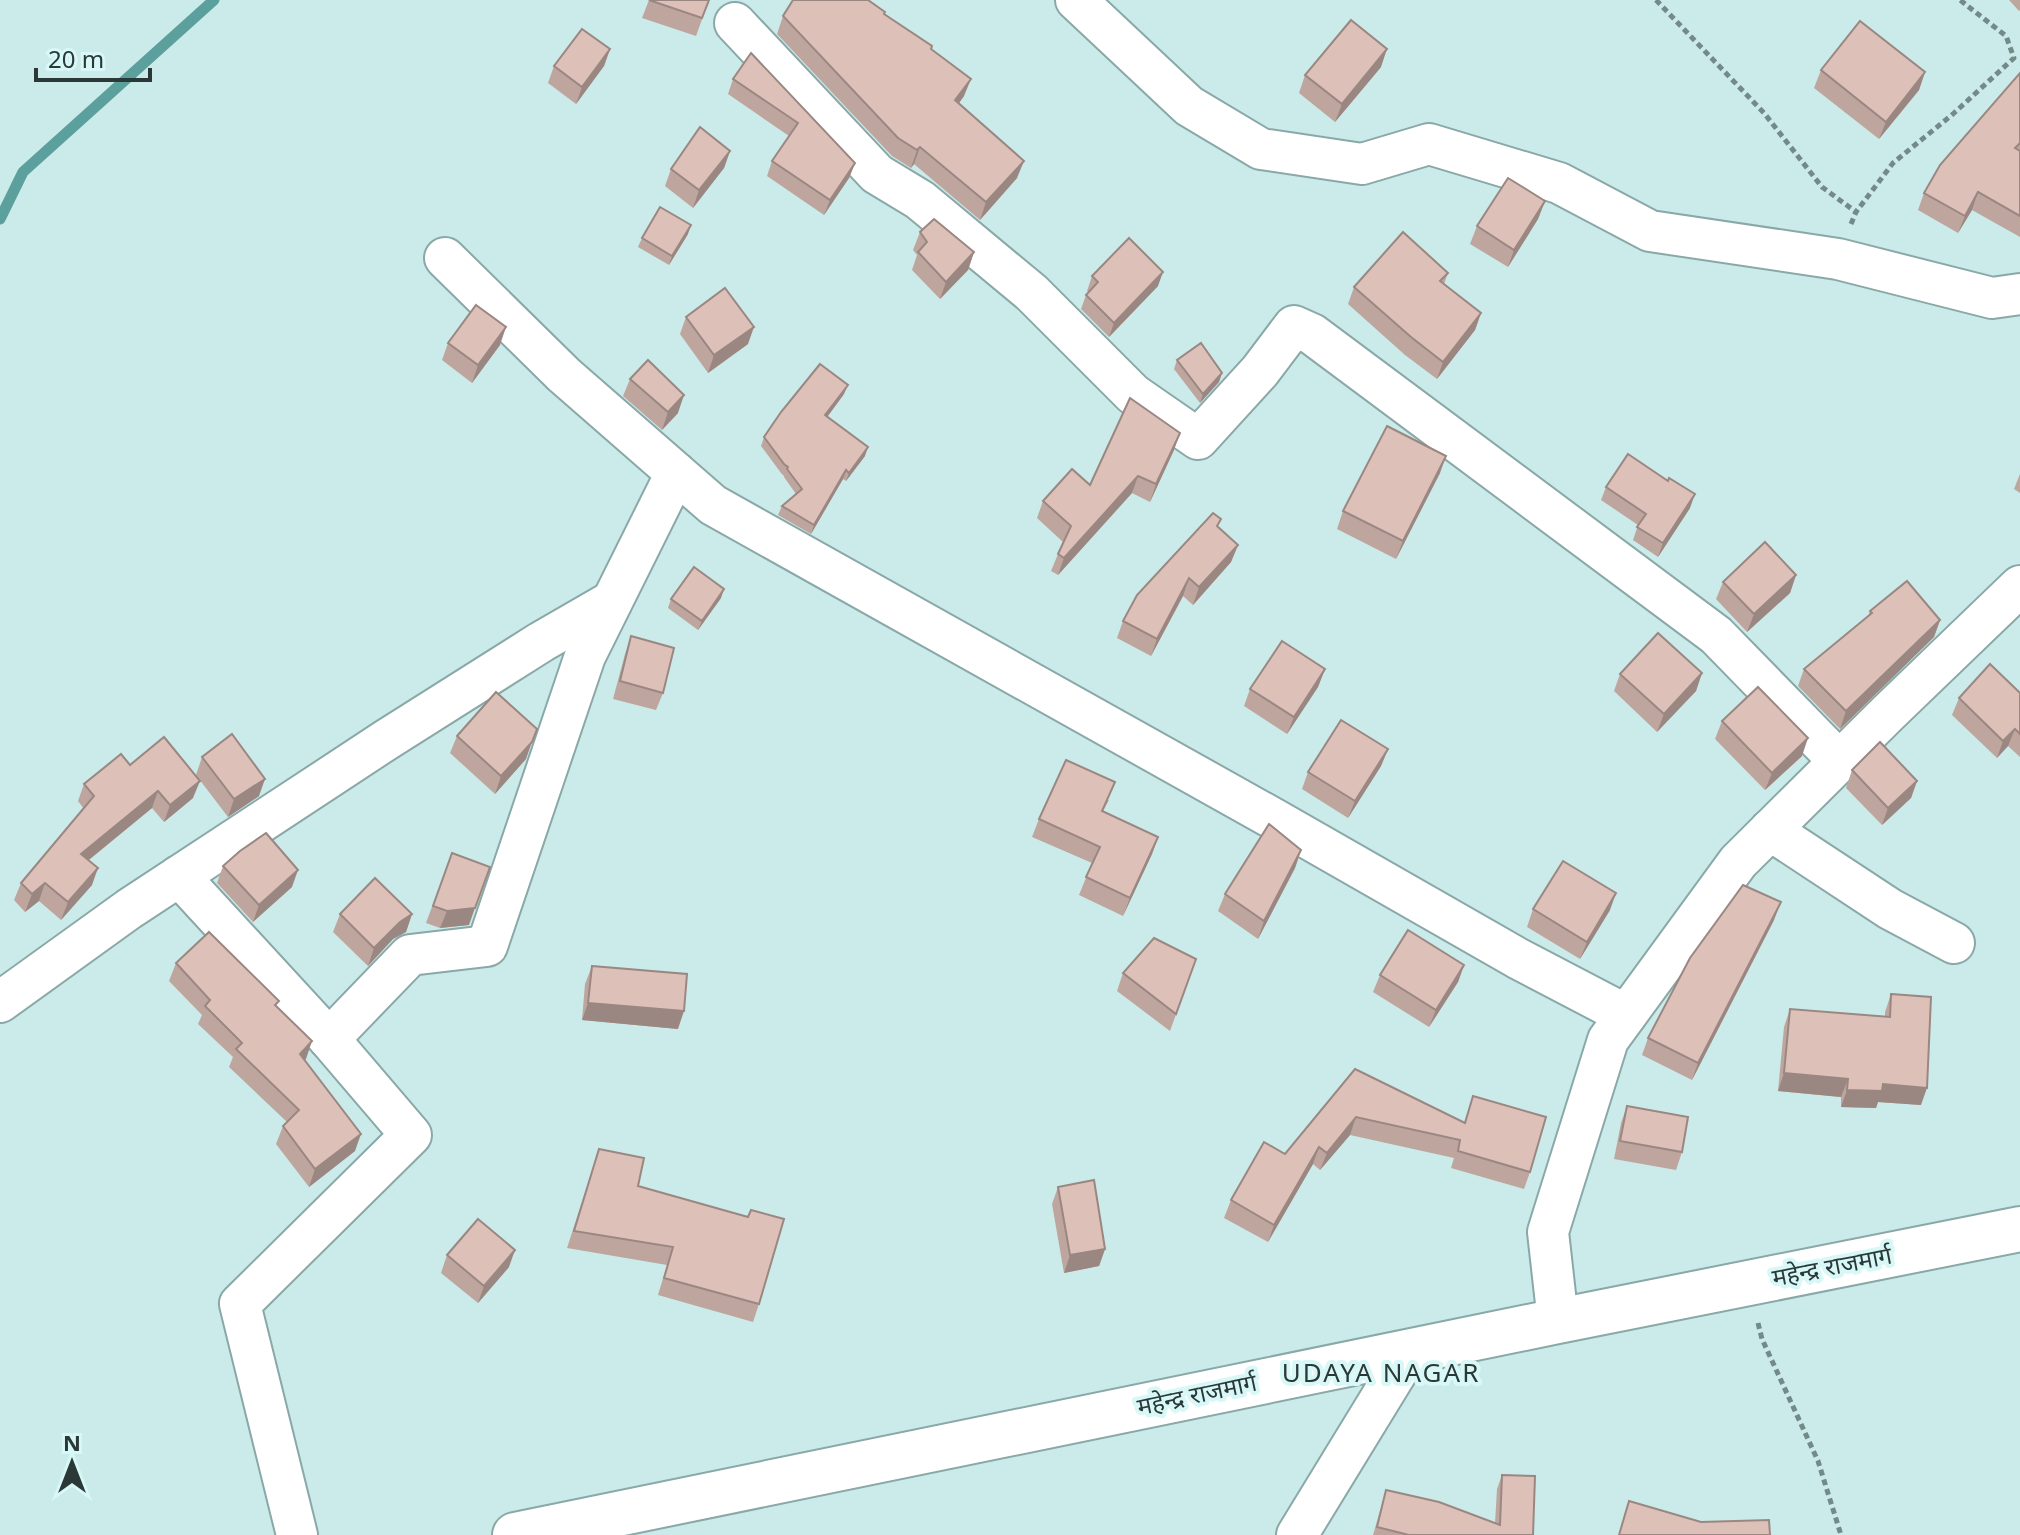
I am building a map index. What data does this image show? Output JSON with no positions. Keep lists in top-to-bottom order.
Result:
{
  "streets": {
    "highway": ["महेन्द्र राजमार्ग"]
  },
  "districts": ["UDAYA NAGAR"],
  "scale_bar": "20 m",
  "north": "top"
}
